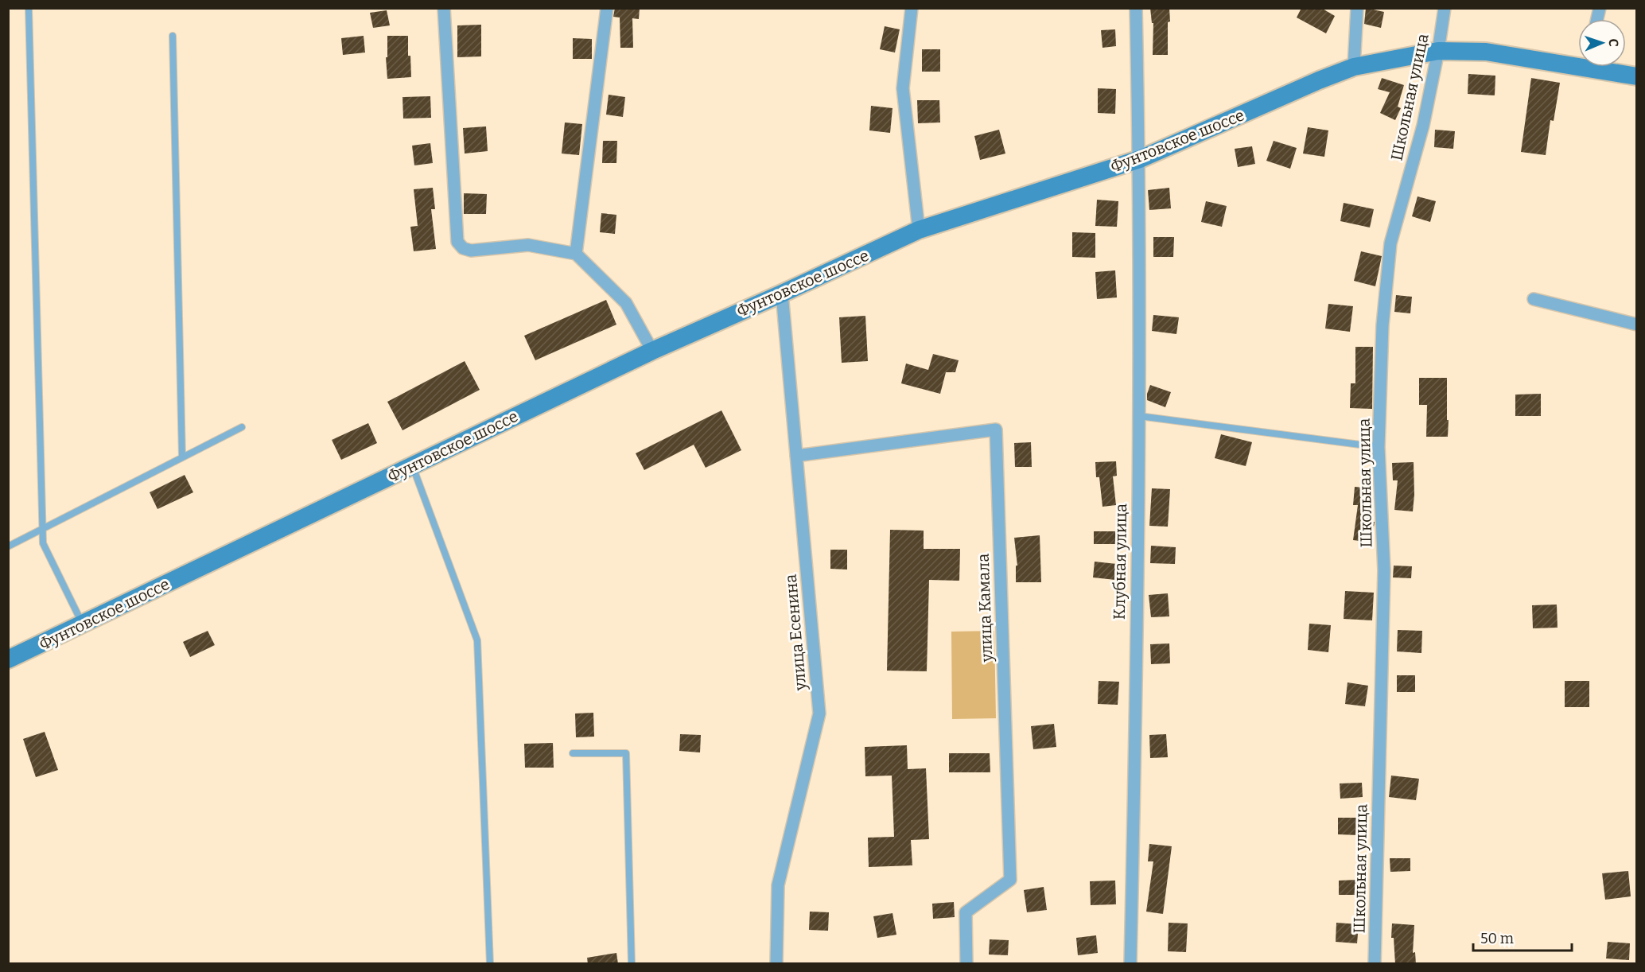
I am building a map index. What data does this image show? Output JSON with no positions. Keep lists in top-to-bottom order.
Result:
{
  "streets": {
    "street": [
      "Школьная улица",
      "Фунтовское шоссе",
      "Клубная улица",
      "улица Камала",
      "улица Есенина"
    ]
  },
  "crossings": [
    ["Школьная улица", "Фунтовское шоссе"],
    ["Фунтовское шоссе", "Клубная улица"],
    ["Фунтовское шоссе", "улица Есенина"],
    ["улица Камала", "улица Есенина"]
  ],
  "scale_bar": "50 m",
  "north": "right"
}
